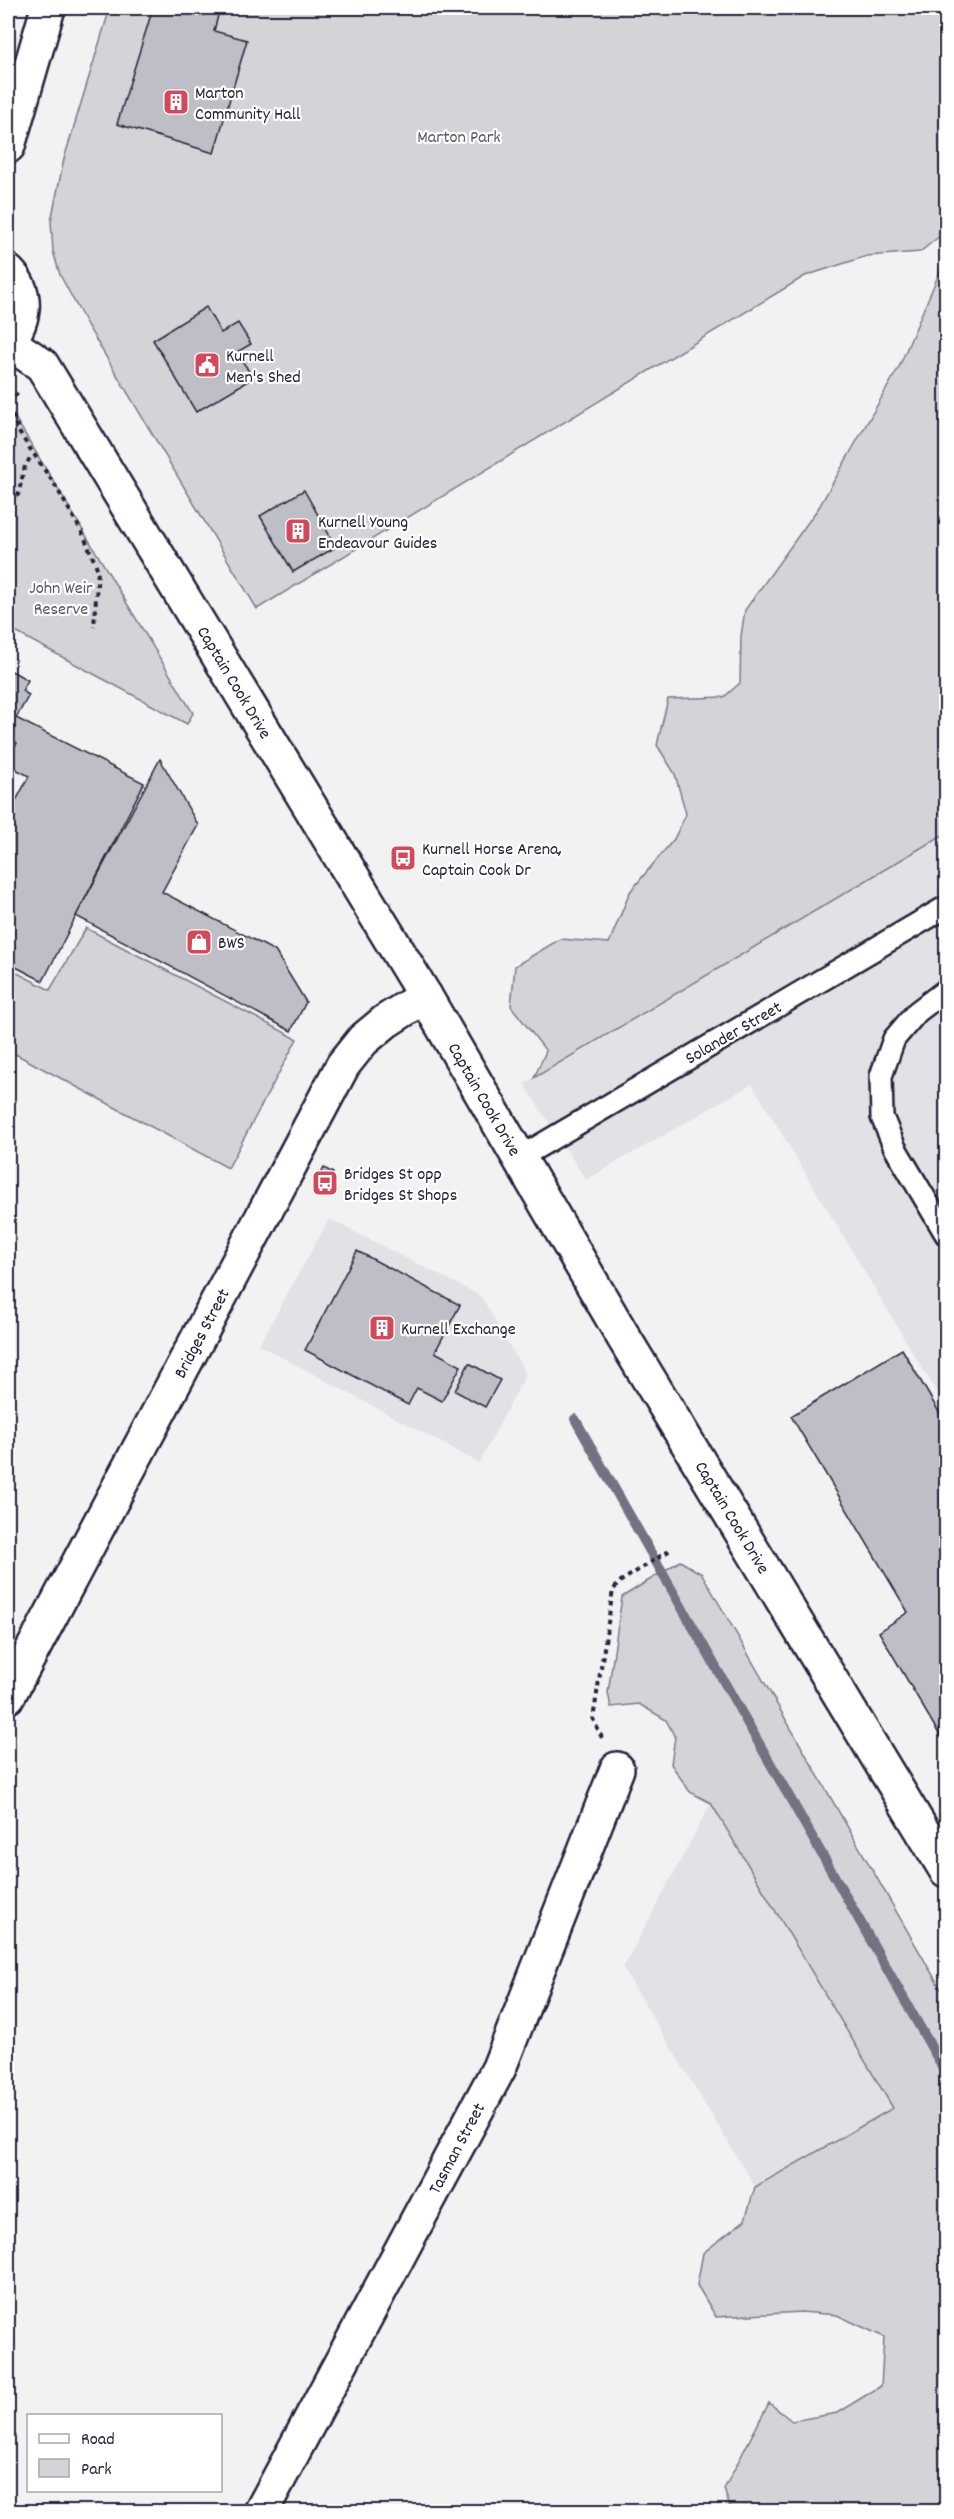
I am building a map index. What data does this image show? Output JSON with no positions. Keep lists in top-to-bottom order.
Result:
{
  "streets": {
    "main road": ["Captain Cook Drive", "Bridges Street", "Tasman Street"],
    "lane": ["Solander Street"]
  },
  "crossings": [
    ["Captain Cook Drive", "Solander Street"],
    ["Captain Cook Drive", "Bridges Street"]
  ],
  "parks": ["Marton Park", "John Weir Reserve"],
  "places": {
    "building": ["Marton Community Hall", "Kurnell Young Endeavour Guides", "Kurnell Exchange"],
    "public building": ["Kurnell Men's Shed"],
    "bus stop": ["Kurnell Horse Arena, Captain Cook Dr", "Bridges St opp Bridges St Shops"],
    "shop": ["BWS"]
  },
  "legend": ["Road", "Park"]
}
